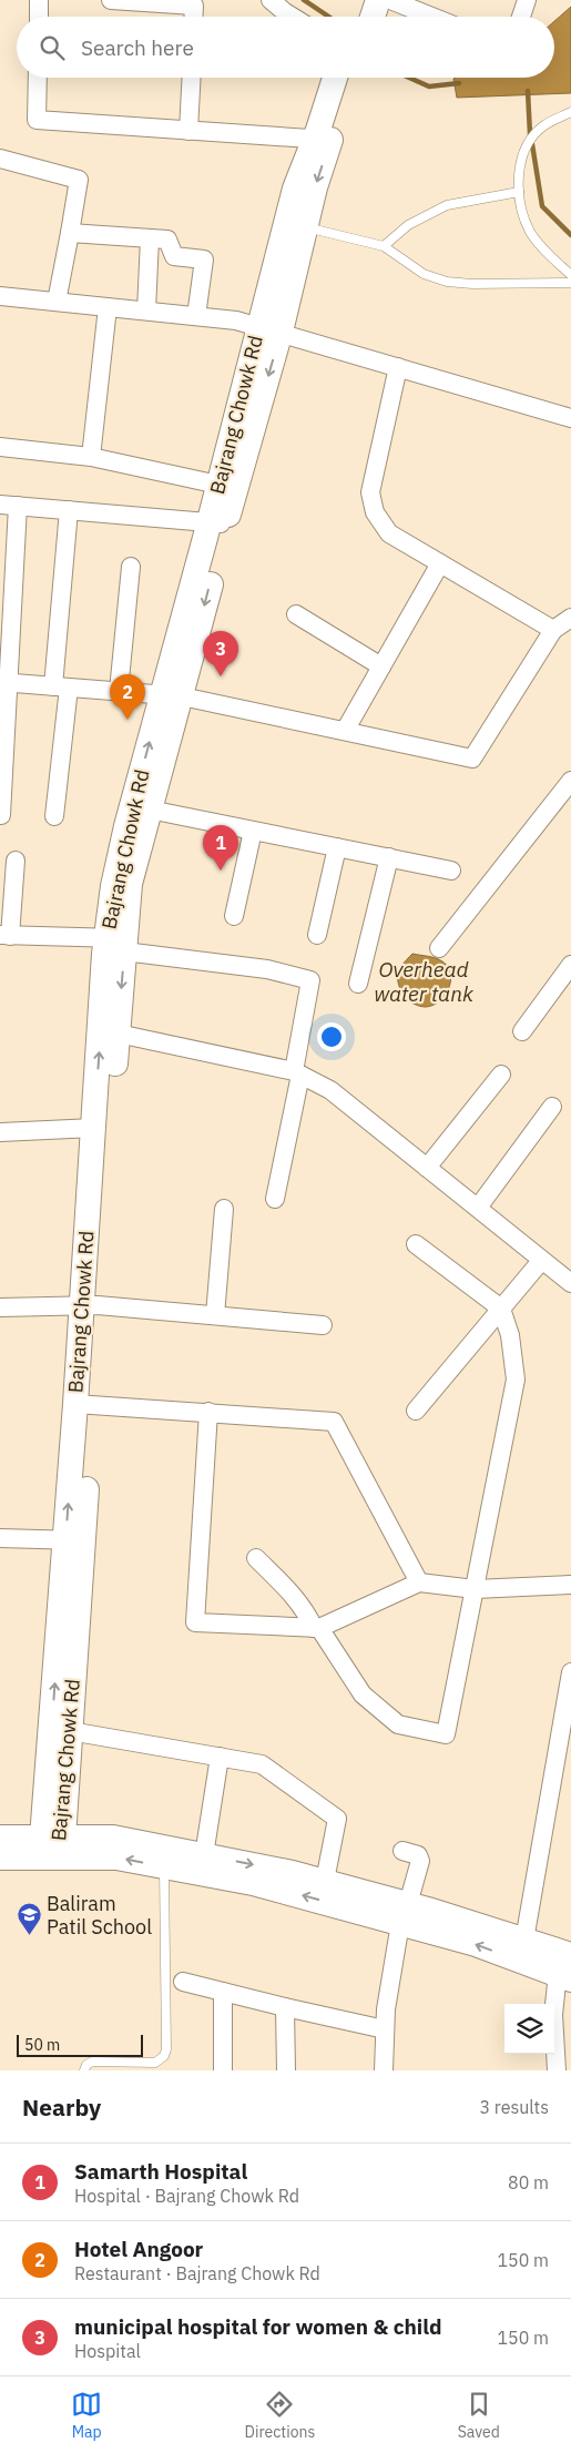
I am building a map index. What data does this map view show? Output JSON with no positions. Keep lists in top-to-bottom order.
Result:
{
  "streets": {
    "street": ["Bajrang Chowk Rd"]
  },
  "water": ["Overhead water tank"],
  "places": {
    "school or university": ["Baliram Patil School"]
  },
  "scale_bar": "50 m",
  "page": {
    "search": "Search here",
    "pins": ["3", "2", "1"],
    "scale": "50 m",
    "heading": ["Nearby", "3 results"],
    "list": [
      {
        "mark": "1",
        "name": "Samarth Hospital",
        "note": "Hospital · Bajrang Chowk Rd",
        "value": "80 m"
      },
      {
        "mark": "2",
        "name": "Hotel Angoor",
        "note": "Restaurant · Bajrang Chowk Rd",
        "value": "150 m"
      },
      {
        "mark": "3",
        "name": "municipal hospital for women & child",
        "note": "Hospital",
        "value": "150 m"
      }
    ],
    "nav": ["Map", "Directions", "Saved"]
  }
}
